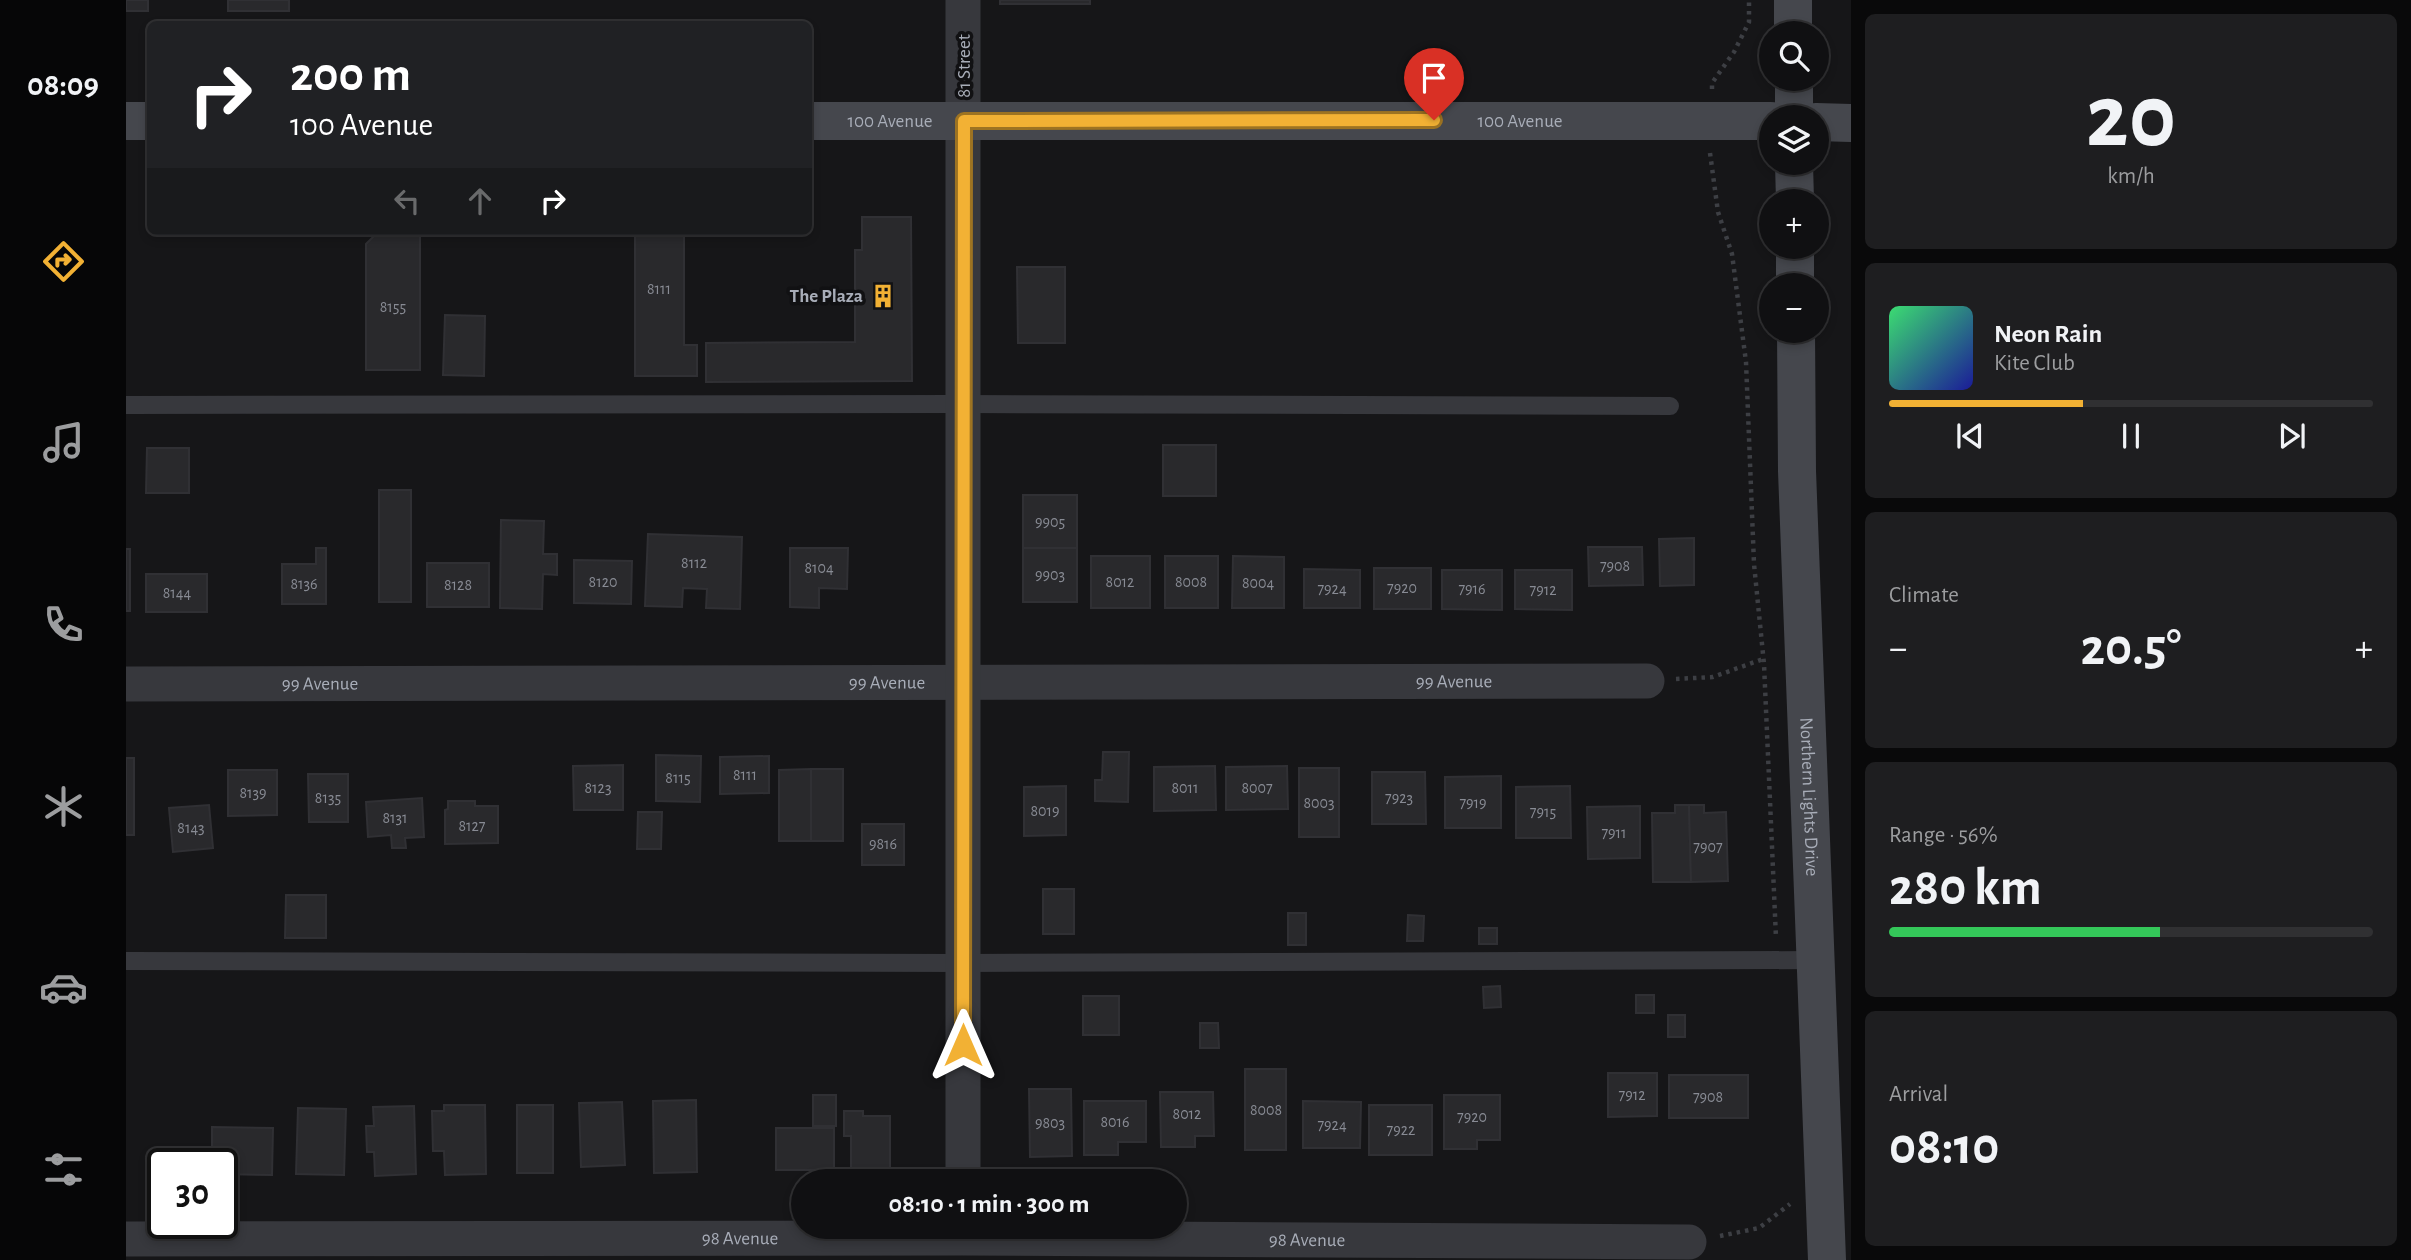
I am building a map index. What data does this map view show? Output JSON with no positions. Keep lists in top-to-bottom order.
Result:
{
  "streets": {
    "main road": ["100 Avenue", "Northern Lights Drive"],
    "street": ["81 Street", "99 Avenue", "98 Avenue"]
  },
  "crossings": [
    ["81 Street", "100 Avenue"],
    ["81 Street", "99 Avenue"]
  ],
  "places": {
    "building": ["The Plaza"]
  },
  "house_numbers": [
    "8111",
    "8155",
    "9905",
    "8112",
    "7908",
    "8104",
    "9903",
    "8120",
    "8012",
    "8008",
    "8004",
    "8136",
    "8128",
    "7920",
    "7924",
    "7916",
    "7912",
    "8144",
    "8111",
    "8115",
    "8123",
    "8011",
    "8007",
    "8139",
    "8135",
    "7923",
    "8003",
    "7919",
    "8019",
    "7915",
    "8131",
    "8127",
    "8143",
    "7911",
    "9816",
    "7907",
    "7912",
    "7908",
    "8008",
    "8012",
    "7920",
    "8016",
    "9803",
    "7924",
    "7922"
  ],
  "page": {
    "tabs": "08:09",
    "tile": [
      ["20", "km/h"],
      "Climate",
      ["Range · 56%", "280 km"],
      ["Arrival", "08:10"]
    ],
    "map_buttons": ["+", "−"],
    "turn": ["200 m", "100 Avenue"],
    "song": ["Neon Rain", "Kite Club"],
    "heat": ["−", "20.5°", "+"],
    "limit": "30",
    "trip": "08:10 · 1 min · 300 m"
  }
}
